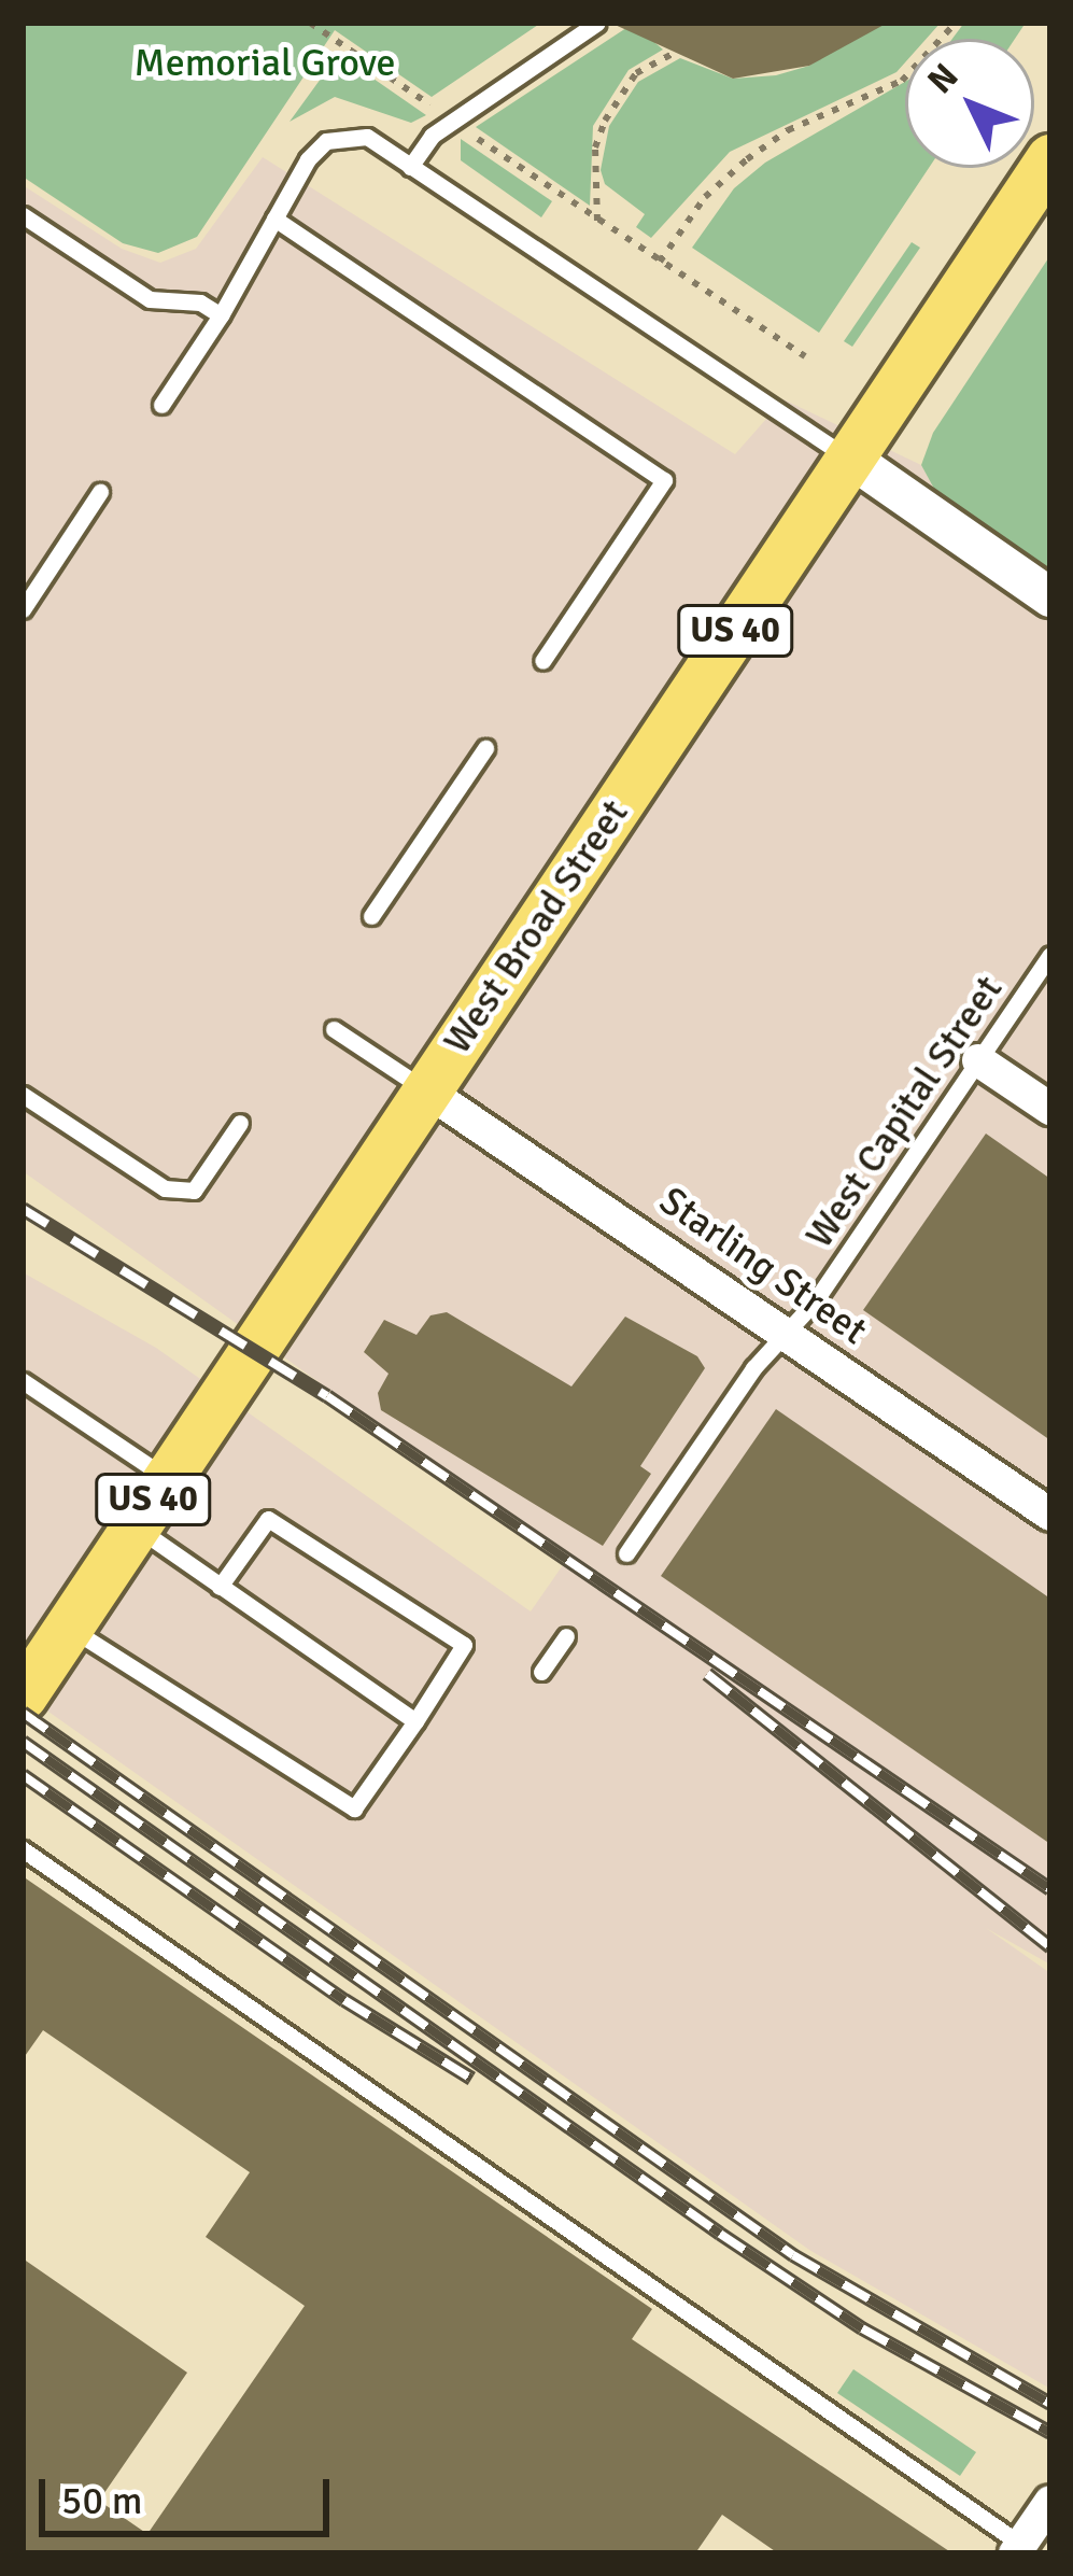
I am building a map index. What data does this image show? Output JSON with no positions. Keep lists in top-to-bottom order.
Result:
{
  "streets": {
    "main road": ["US 40", "West Broad Street"],
    "street": ["Starling Street"],
    "lane": ["West Capital Street"]
  },
  "crossings": [
    ["West Broad Street", "Starling Street"],
    ["West Capital Street", "Starling Street"]
  ],
  "parks": ["Memorial Grove"],
  "scale_bar": "50 m",
  "north": "top left"
}
